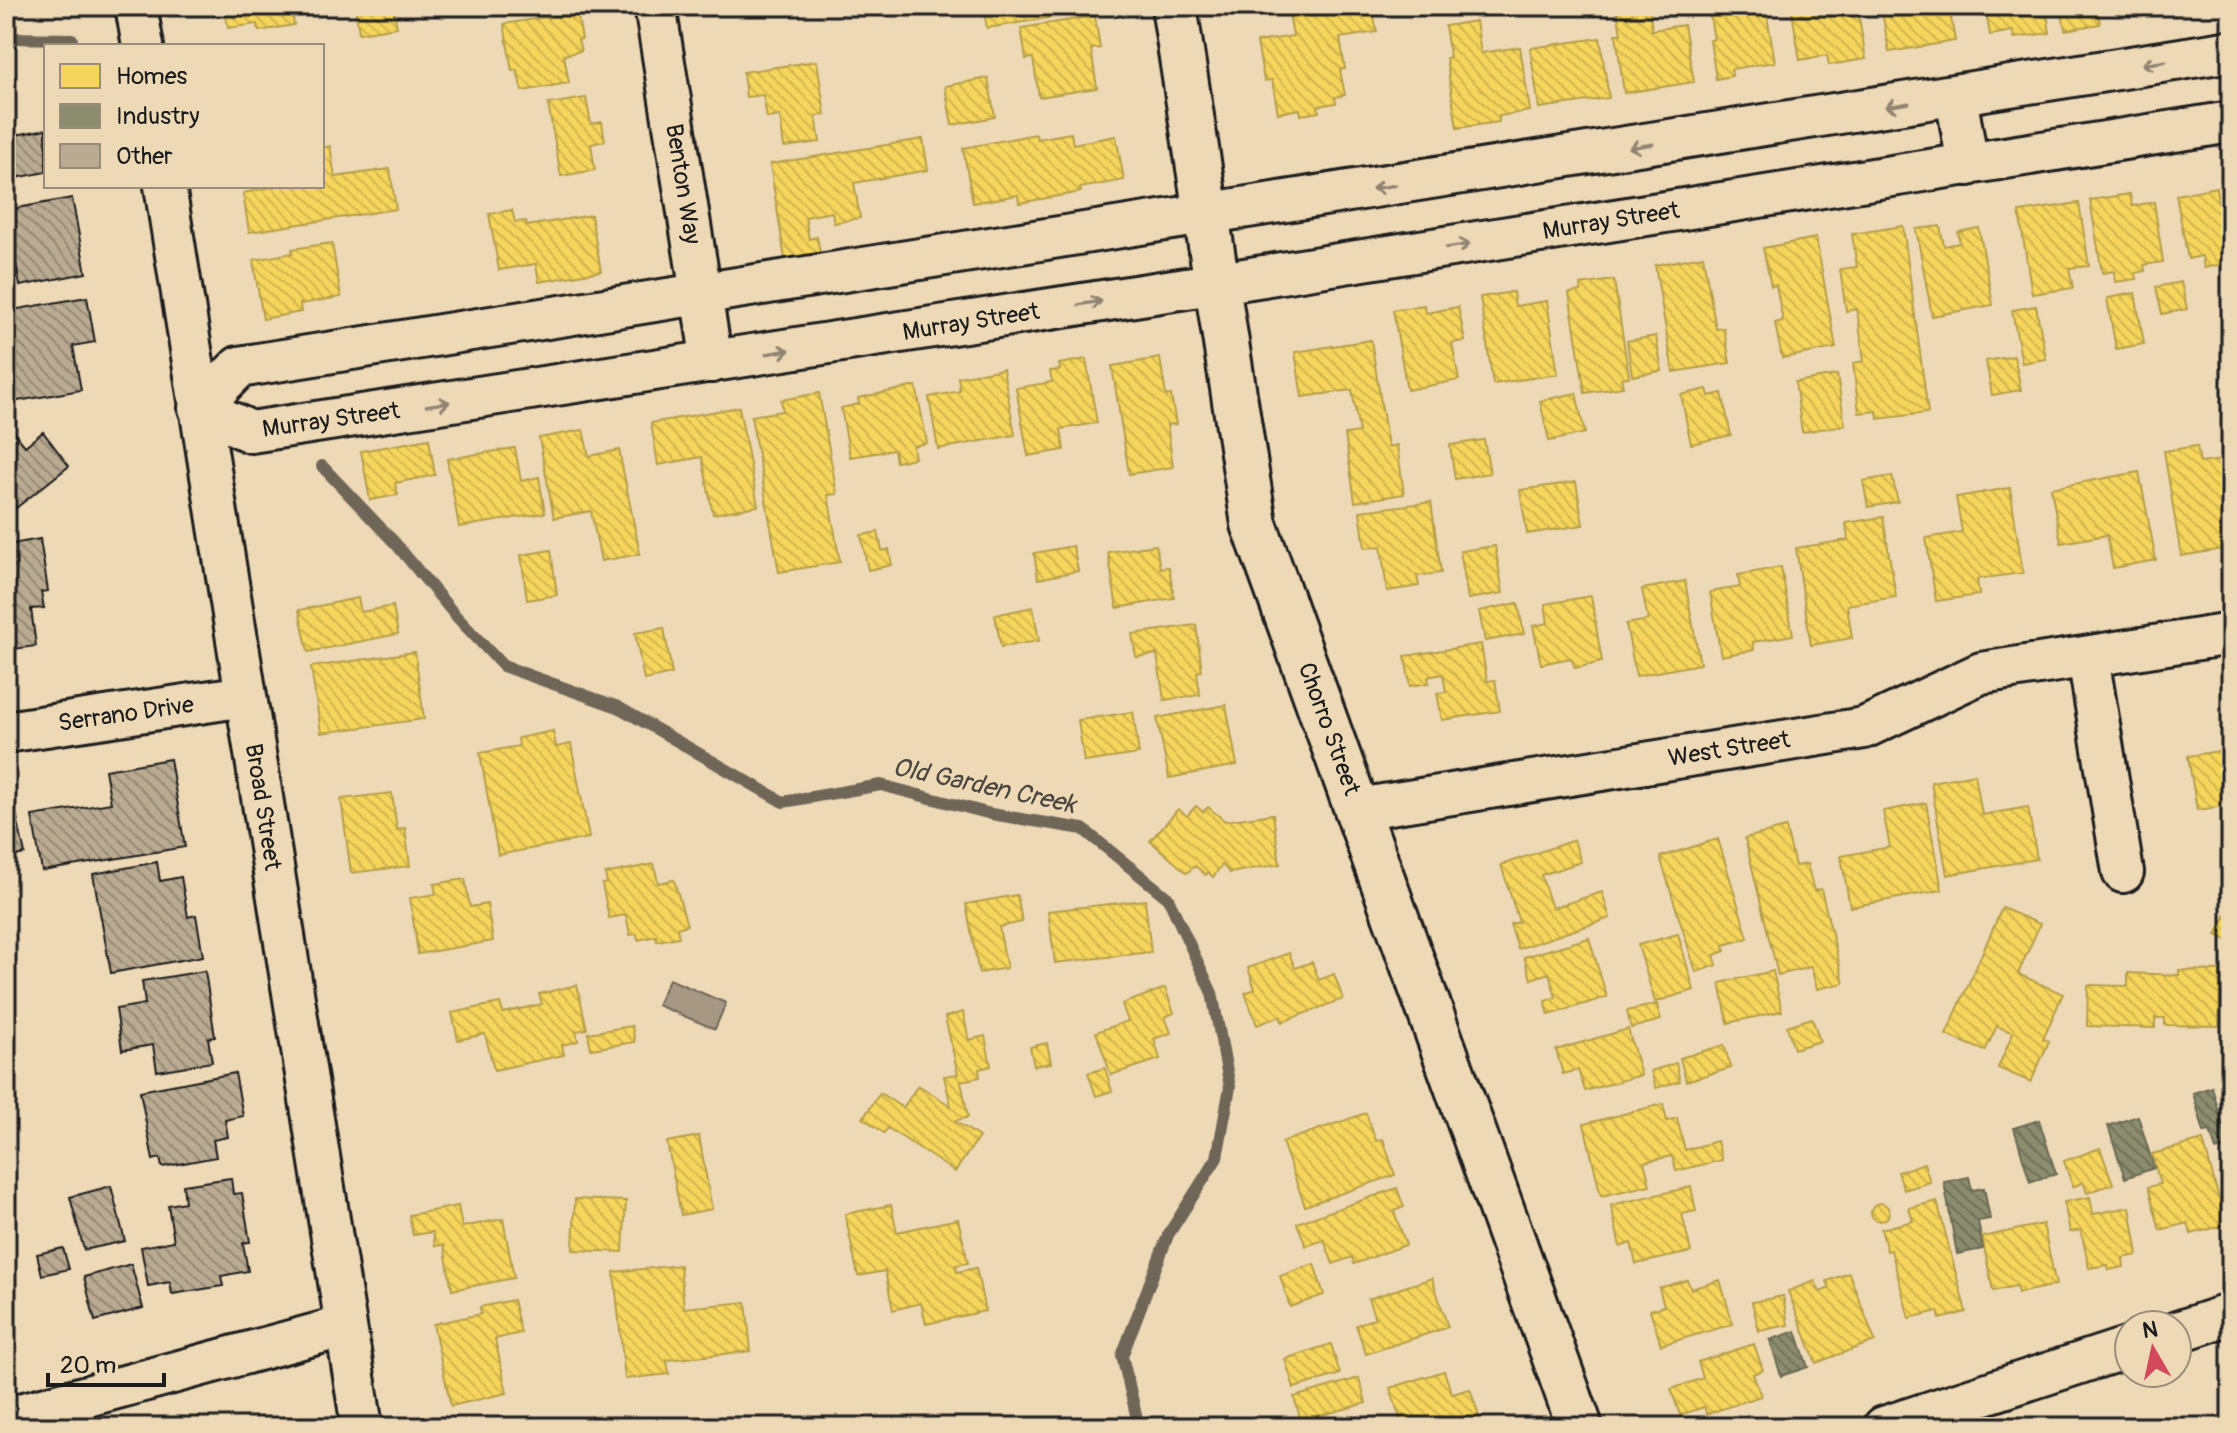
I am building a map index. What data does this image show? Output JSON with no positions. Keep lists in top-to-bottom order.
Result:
{
  "streets": {
    "street": [
      "Benton Way",
      "Murray Street",
      "Serrano Drive",
      "Chorro Street",
      "West Street",
      "Broad Street"
    ]
  },
  "crossings": [
    ["Benton Way", "Murray Street"],
    ["Murray Street", "Chorro Street"],
    ["Murray Street", "Broad Street"],
    ["Serrano Drive", "Broad Street"],
    ["Chorro Street", "West Street"]
  ],
  "water": ["Old Garden Creek"],
  "legend": ["Homes", "Industry", "Other"],
  "scale_bar": "20 m",
  "north": "top"
}
